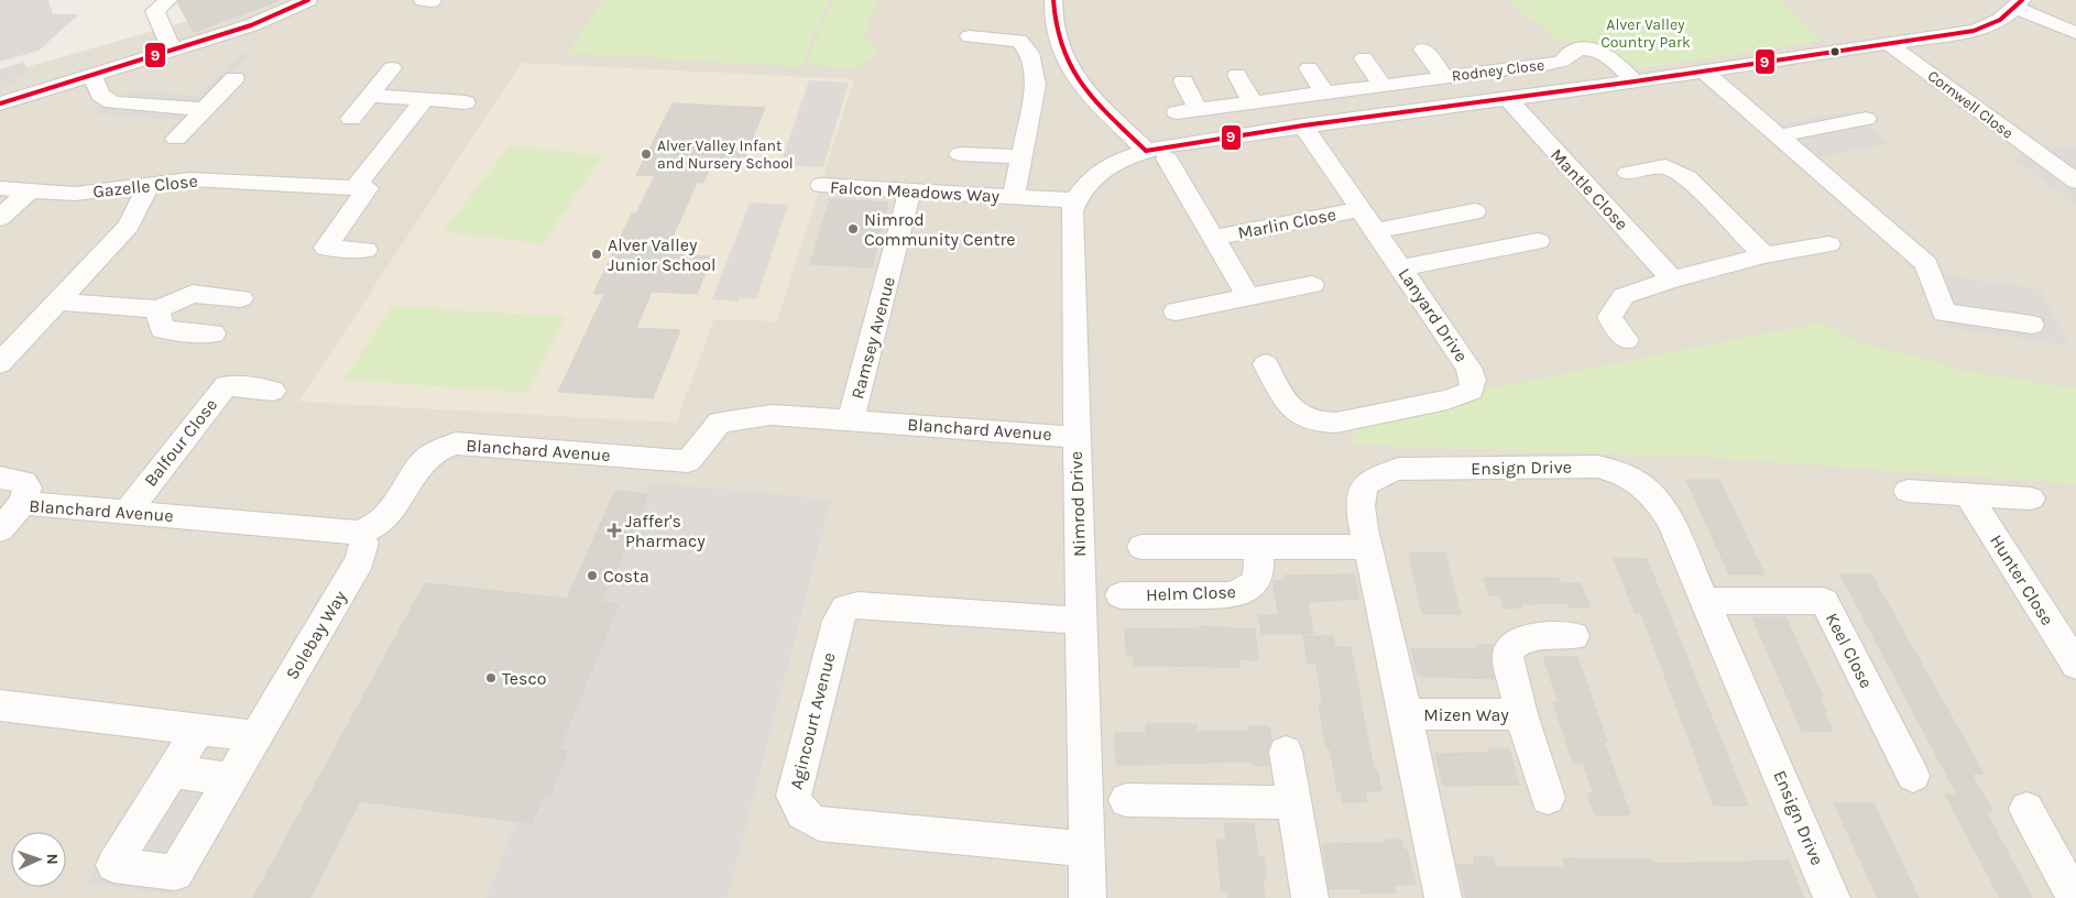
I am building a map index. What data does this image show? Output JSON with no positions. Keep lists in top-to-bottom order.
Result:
{
  "streets": {
    "street": [
      "Rodney Close",
      "Cornwell Close",
      "Gazelle Close",
      "Mantle Close",
      "Falcon Meadows Way",
      "Marlin Close",
      "Lanyard Drive",
      "Ramsey Avenue",
      "Blanchard Avenue",
      "Balfour Close",
      "Ensign Drive",
      "Nimrod Drive",
      "Hunter Close",
      "Helm Close",
      "Solebay Way",
      "Keel Close",
      "Mizen Way",
      "Agincourt Avenue"
    ]
  },
  "crossings": [
    ["Falcon Meadows Way", "Ramsey Avenue"],
    ["Falcon Meadows Way", "Nimrod Drive"],
    ["Marlin Close", "Lanyard Drive"],
    ["Ramsey Avenue", "Blanchard Avenue"],
    ["Blanchard Avenue", "Balfour Close"],
    ["Blanchard Avenue", "Nimrod Drive"],
    ["Blanchard Avenue", "Solebay Way"],
    ["Ensign Drive", "Keel Close"],
    ["Ensign Drive", "Mizen Way"],
    ["Nimrod Drive", "Agincourt Avenue"]
  ],
  "parks": ["Alver Valley Country Park"],
  "places": {
    "other": [
      "Alver Valley Infant and Nursery School",
      "Nimrod Community Centre",
      "Alver Valley Junior School",
      "Costa",
      "Tesco"
    ],
    "health": ["Jaffer's Pharmacy"]
  },
  "lines": ["transit line 9"],
  "north": "right"
}
